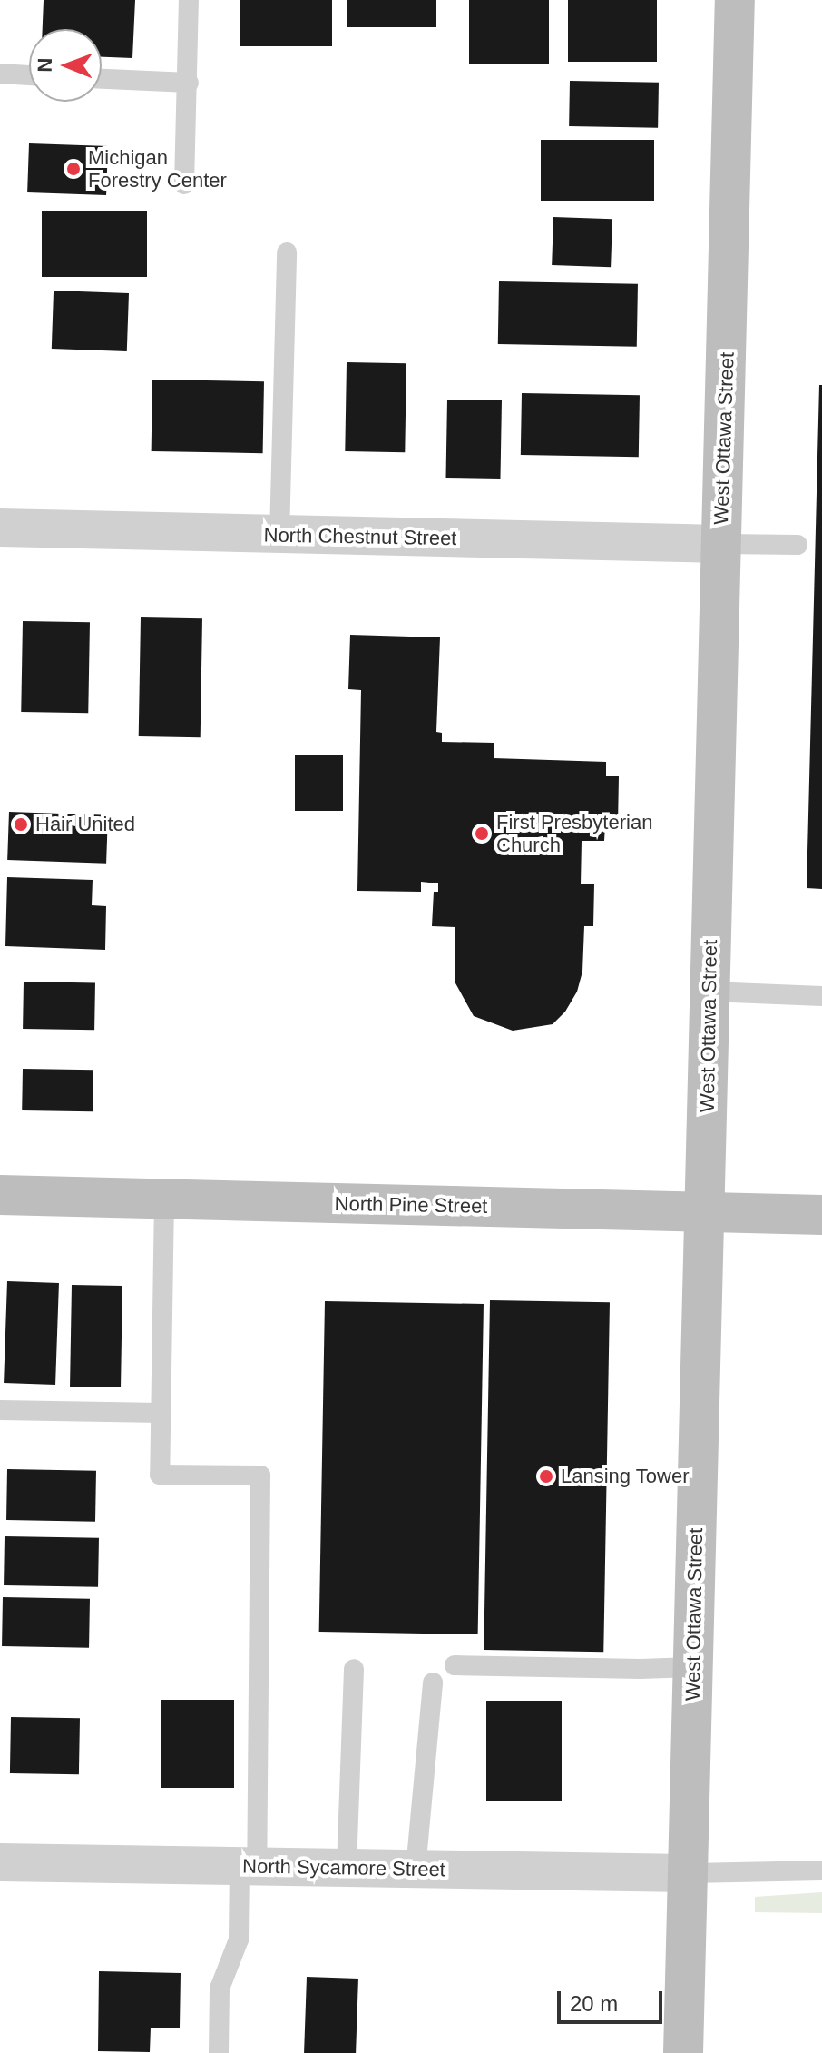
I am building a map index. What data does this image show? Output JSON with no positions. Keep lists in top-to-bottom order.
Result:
{
  "streets": {
    "main road": ["West Ottawa Street", "North Pine Street"],
    "street": ["North Chestnut Street", "North Sycamore Street"]
  },
  "crossings": [
    ["West Ottawa Street", "North Chestnut Street"],
    ["West Ottawa Street", "North Pine Street"],
    ["West Ottawa Street", "North Sycamore Street"]
  ],
  "places": [
    "Michigan Forestry Center",
    "Hair United",
    "First Presbyterian Church",
    "Lansing Tower"
  ],
  "scale_bar": "20 m",
  "north": "left"
}
